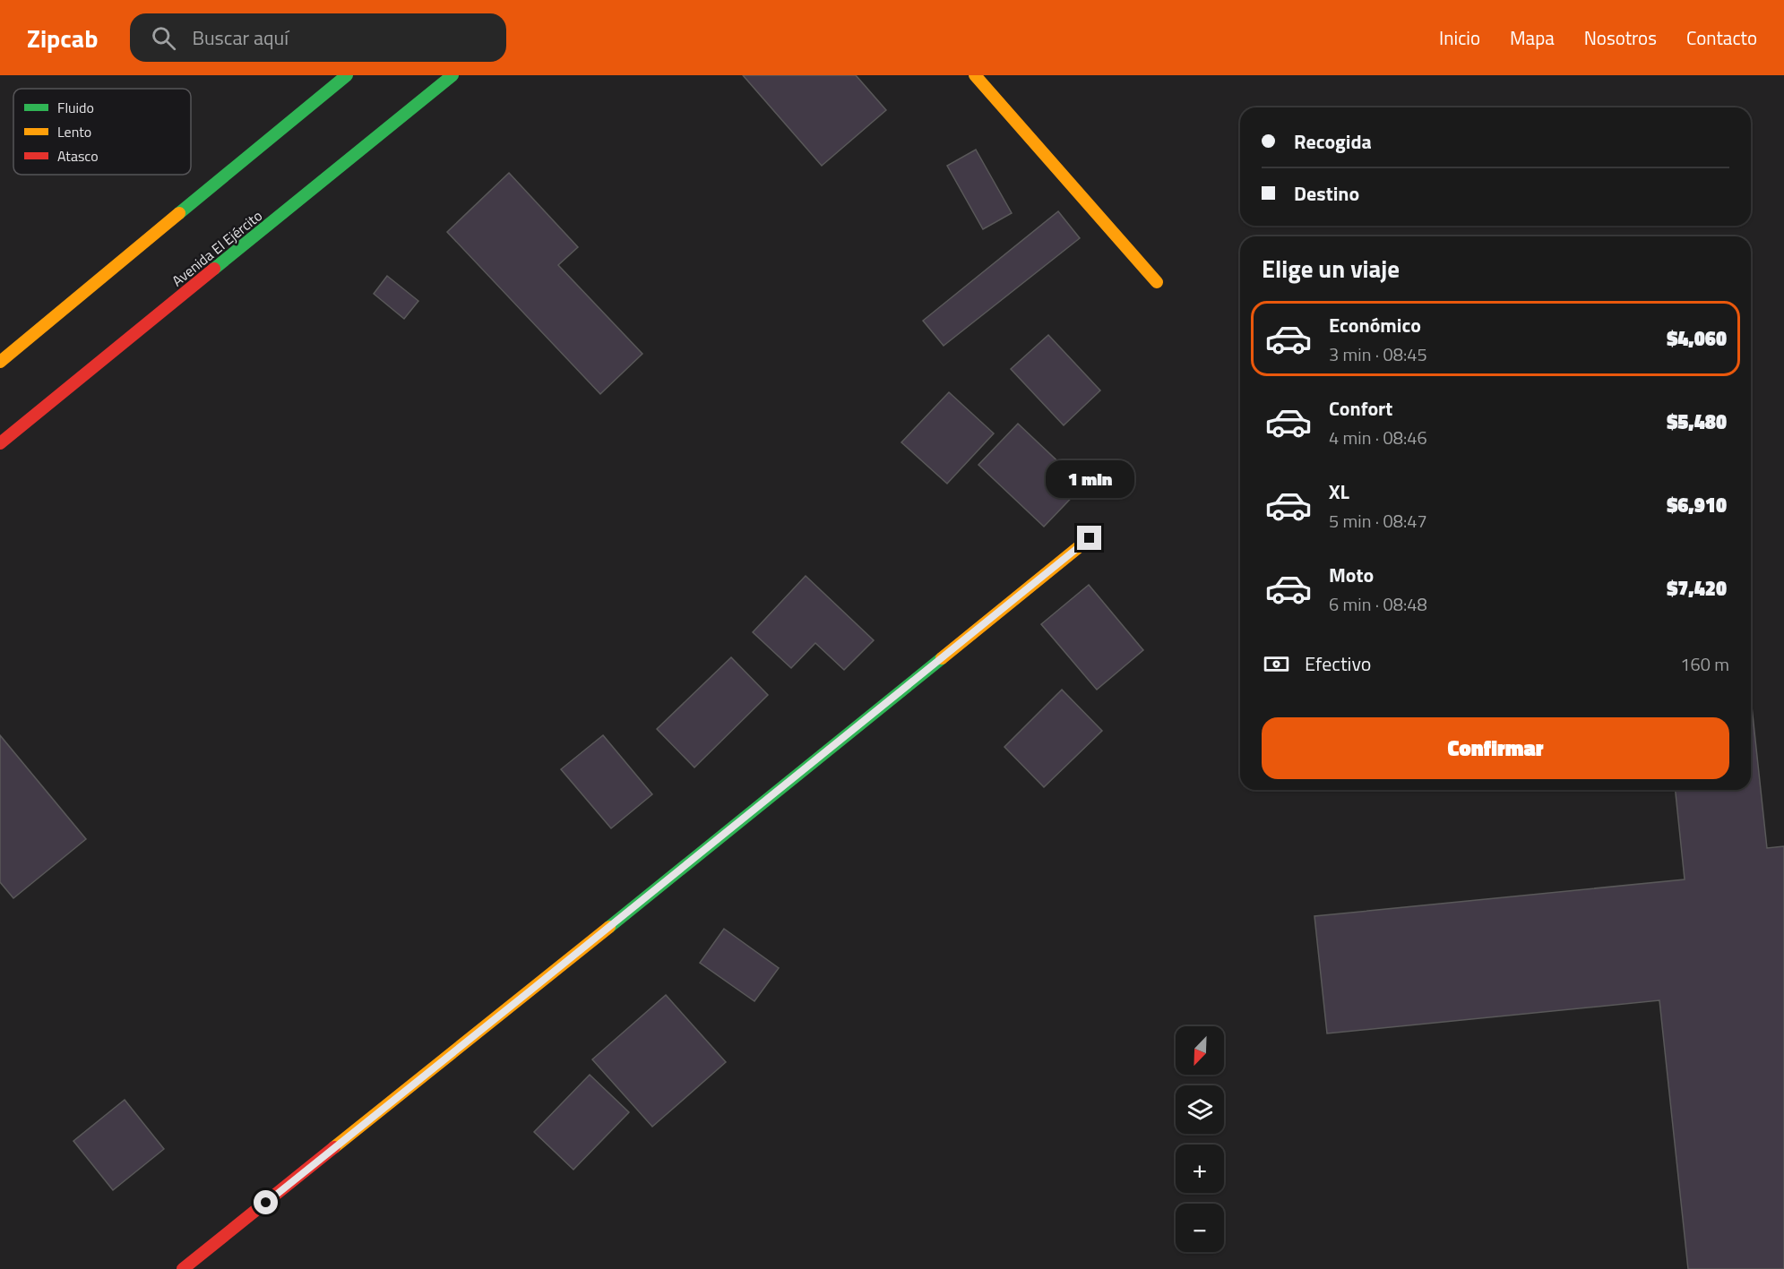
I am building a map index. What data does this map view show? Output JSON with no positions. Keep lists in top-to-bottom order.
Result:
{
  "streets": {
    "street": ["Avenida El Ejército"]
  },
  "legend": ["Fluido", "Lento", "Atasco"],
  "north": "bottom left",
  "page": {
    "header": "Zipcab",
    "search": "Buscar aquí",
    "nav": [
      "Inicio",
      "Mapa",
      "Nosotros",
      "Contacto"
    ],
    "banner": ["Recogida", "Destino"],
    "heading": "Elige un viaje",
    "list": [
      {
        "name": "Económico",
        "note": "3 min · 08:45",
        "value": "$4,060"
      },
      {
        "name": "Confort",
        "note": "4 min · 08:46",
        "value": "$5,480"
      },
      {
        "name": "XL",
        "note": "5 min · 08:47",
        "value": "$6,910"
      },
      {
        "name": "Moto",
        "note": "6 min · 08:48",
        "value": "$7,420"
      }
    ],
    "bubble": "1 min",
    "pay": ["Efectivo", "160 m"],
    "buttons": "Confirmar",
    "map_buttons": ["+", "−"]
  }
}
